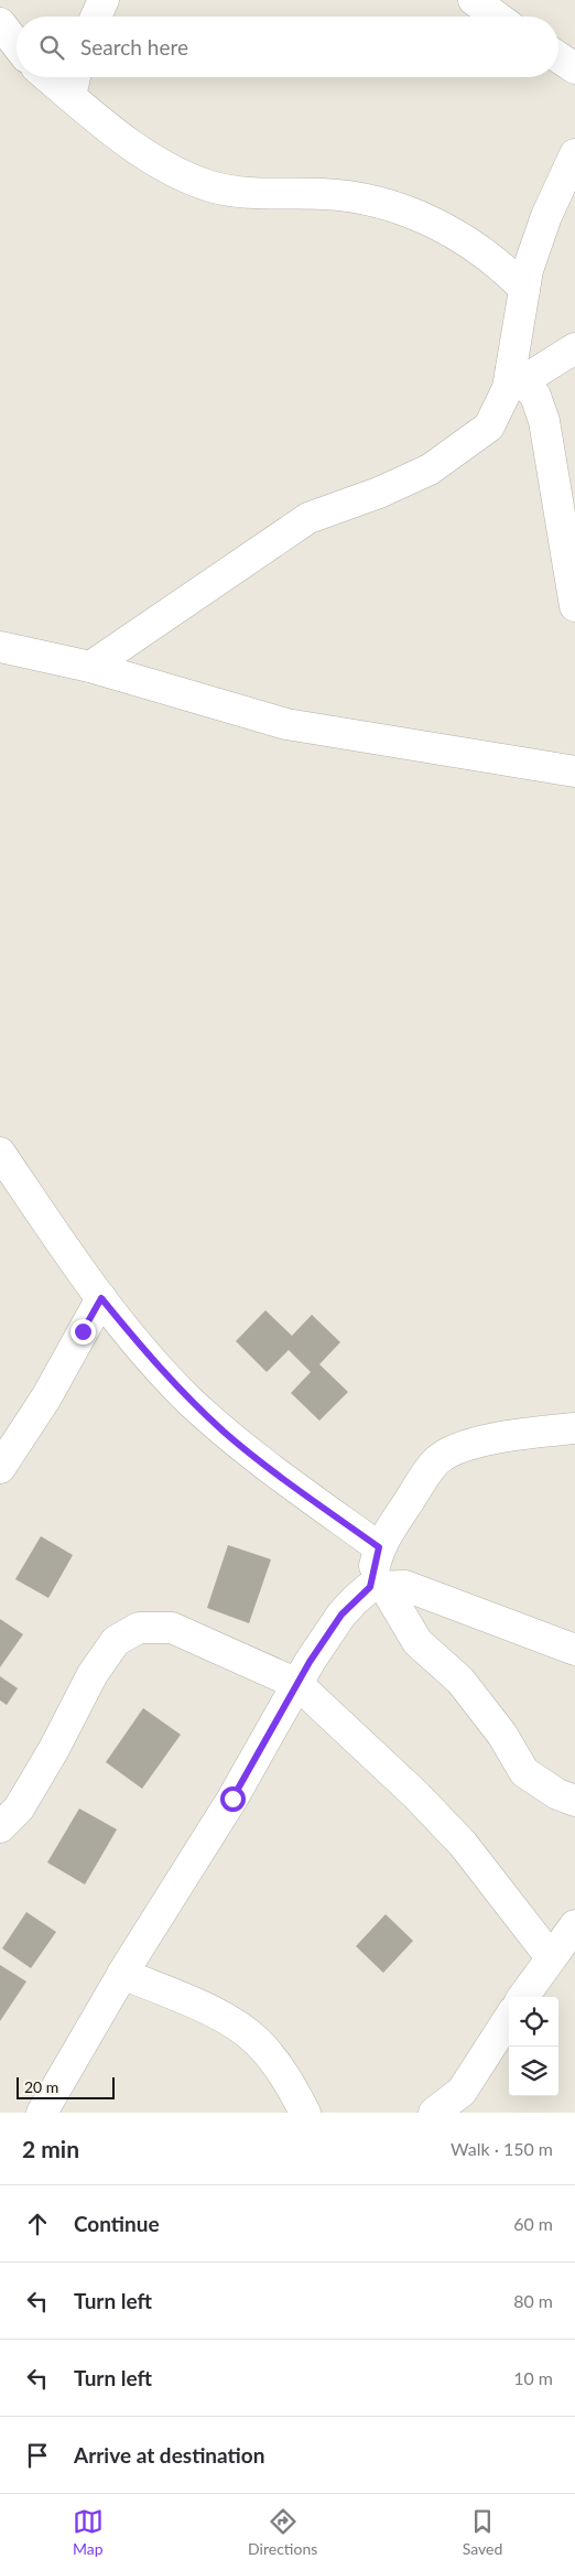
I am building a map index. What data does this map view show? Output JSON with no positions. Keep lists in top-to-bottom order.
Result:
{
  "scale_bar": "20 m",
  "page": {
    "search": "Search here",
    "scale": "20 m",
    "heading": ["2 min", "Walk · 150 m"],
    "list": [
      ["Continue", "60 m"],
      ["Turn left", "80 m"],
      ["Turn left", "10 m"],
      "Arrive at destination"
    ],
    "nav": ["Map", "Directions", "Saved"]
  }
}
